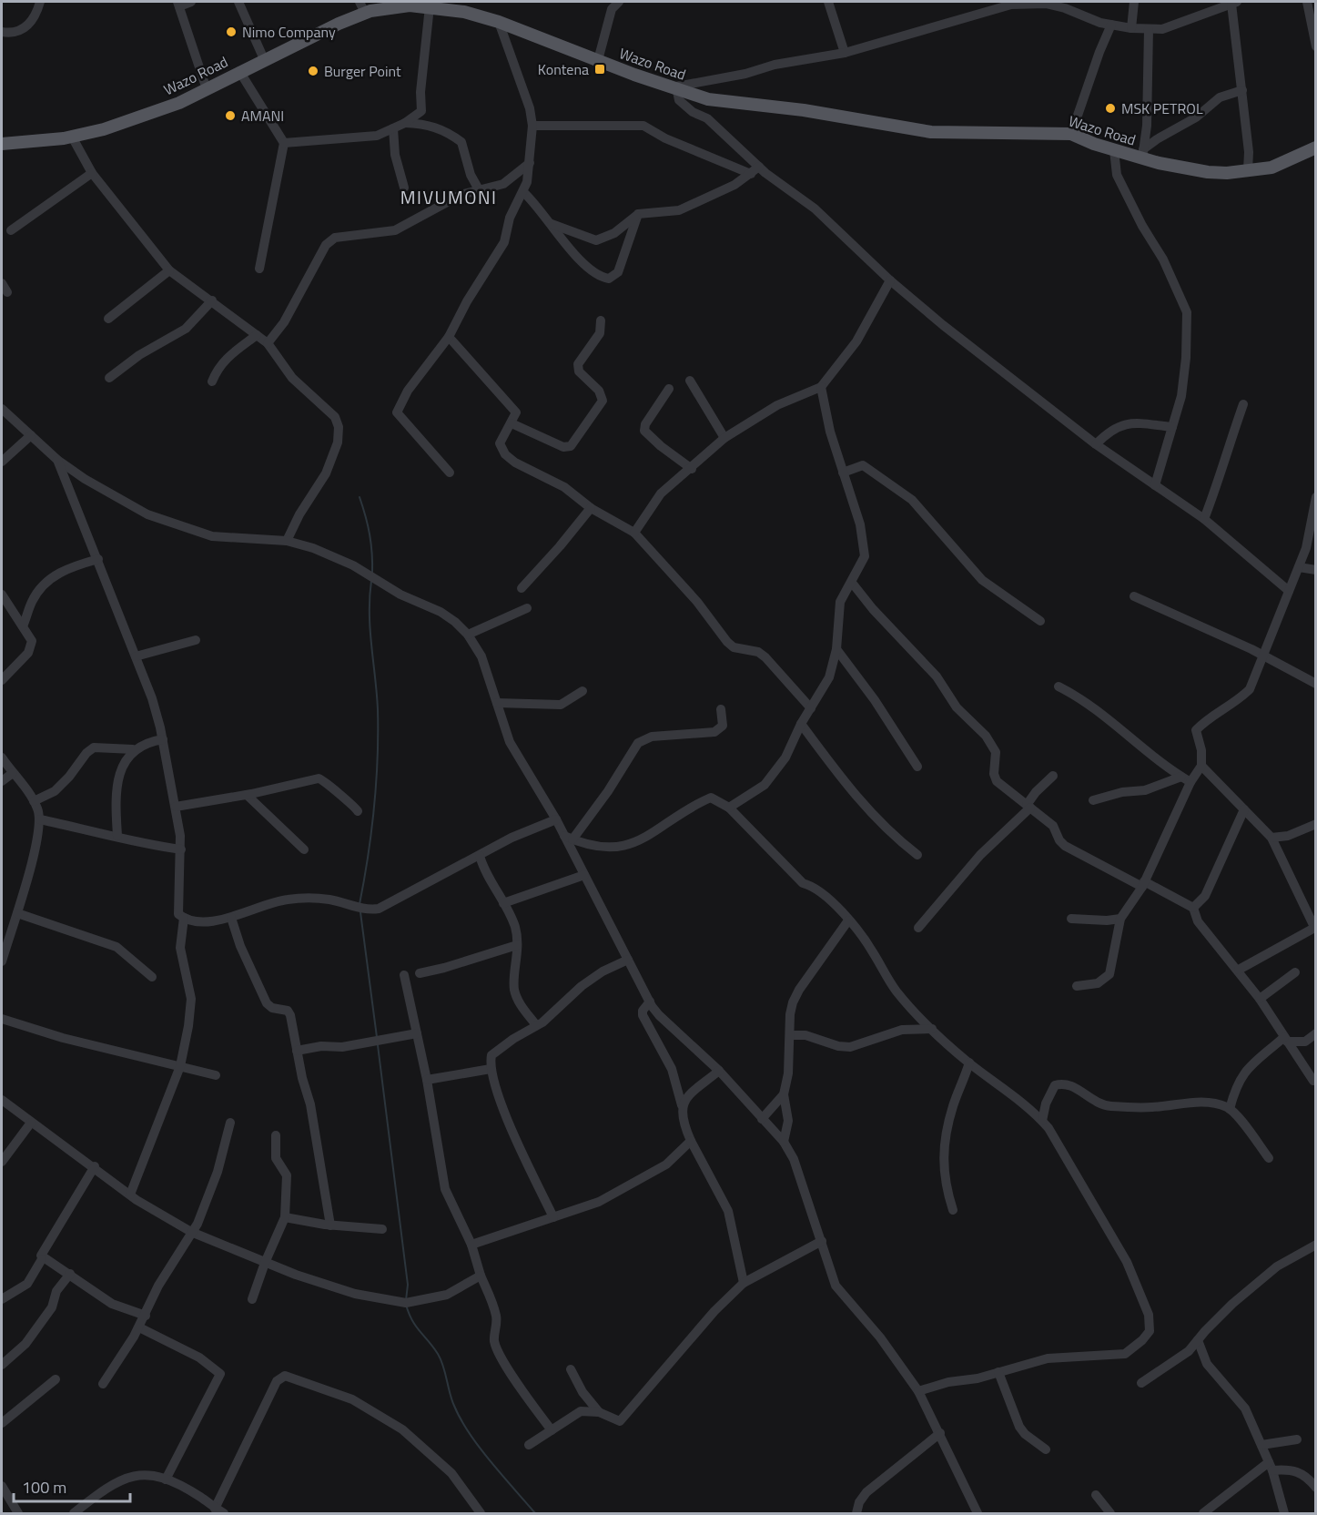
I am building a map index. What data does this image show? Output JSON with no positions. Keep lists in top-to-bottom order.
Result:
{
  "streets": {
    "main road": ["Wazo Road"]
  },
  "districts": ["MIVUMONI"],
  "places": {
    "other": [
      "Nimo Company",
      "Burger Point",
      "MSK PETROL",
      "AMANI"
    ],
    "transit": ["Kontena"]
  },
  "scale_bar": "100 m"
}
